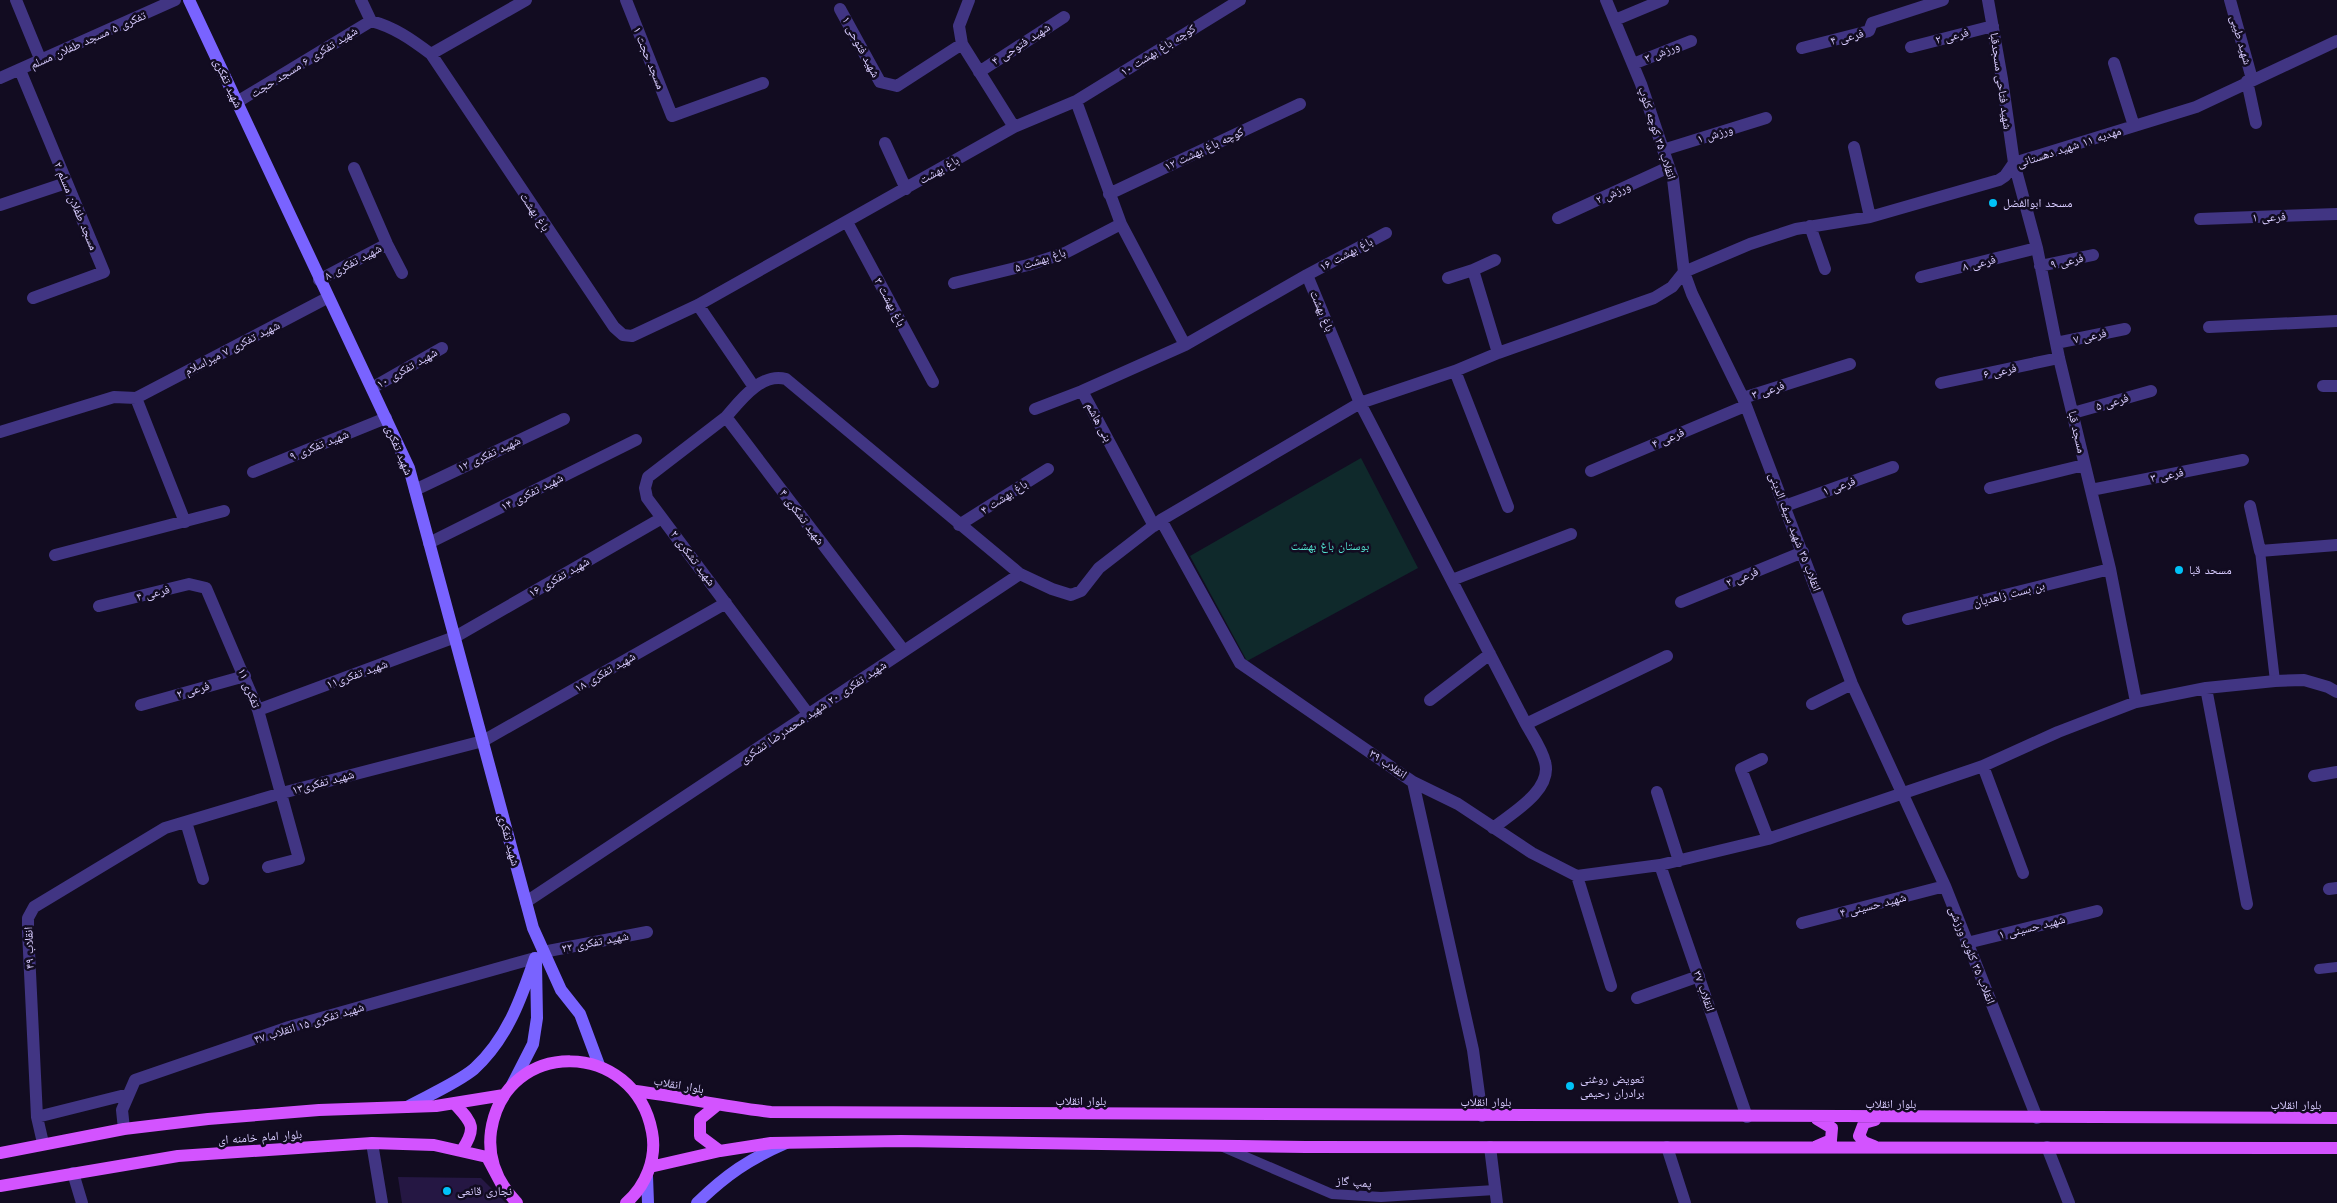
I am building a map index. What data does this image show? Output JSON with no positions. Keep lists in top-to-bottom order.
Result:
{
  "streets": {
    "main road": ["بلوار انقلاب", "بلوار امام خامنه ای"],
    "street": [
      "فرعی ۲",
      "فرعی ۴",
      "تفکری ۵ مسجد طفلان مسلم",
      "شهید طیبی",
      "شهید فتوحی ۴",
      "شهید فتوحی ۱",
      "کوچه باغ بهشت ۱۰",
      "ورزش ۳",
      "مسجد حجت ۱",
      "شهید تفکری ۶ مسجد حجت",
      "شهید فتاحی مسجدقبا",
      "شهید تفکری",
      "انقلاب ۳۵ کوچه کلوپ",
      "ورزش ۱",
      "مهدیه ۱۱ شهید دهستانی",
      "کوچه باغ بهشت ۱۲",
      "باغ بهشت",
      "ورزش ۲",
      "مسجد طفلان مسلم ۲",
      "فرعی ۱",
      "باغ بهشت ۱۶",
      "باغ بهشت ۵",
      "فرعی ۹",
      "شهید تفکری ۸",
      "فرعی ۸",
      "باغ بهشت ۳",
      "فرعی ۷",
      "شهید تفکری ۷ میراسلام",
      "شهید تفکری ۱۰",
      "فرعی ۶",
      "فرعی ۳",
      "فرعی ۵",
      "بنی هاشم",
      "مسجد قبا",
      "شهید تفکری ۹",
      "شهید تفکری ۱۲",
      "شهید تفکری ۱۴",
      "باغ بهشت ۴",
      "شهید تشکری ۴",
      "انقلاب ۳۵ شهید سیف الدینی",
      "شهید تشکری ۲",
      "شهید تفکری ۱۶",
      "بن بست زاهدیان",
      "شهید تفکری ۱۸",
      "شهید تفکری۱۱",
      "تفکری ۱۱",
      "شهید تفکری ۲۰ شهید محمدرضا تشکری",
      "انقلاب ۳۹",
      "شهید تفکری۱۳",
      "شهید حسینی ۴",
      "شهید حسینی ۱",
      "شهید تفکری ۲۲",
      "انقلاب ۴۹",
      "انقلاب ۳۵ کلوپ ورزشی",
      "انقلاب ۳۷",
      "شهید تفکری ۱۵ انقلاب ۴۷"
    ],
    "lane": ["پمپ گاز"]
  },
  "crossings": [
    ["فرعی ۲", "شهید فتاحی مسجدقبا"],
    ["فرعی ۲", "انقلاب ۳۵ شهید سیف الدینی"],
    ["فرعی ۲", "تفکری ۱۱"],
    ["فرعی ۴", "فرعی ۳"],
    ["فرعی ۴", "انقلاب ۳۵ شهید سیف الدینی"],
    ["فرعی ۴", "تفکری ۱۱"],
    ["تفکری ۵ مسجد طفلان مسلم", "مسجد طفلان مسلم ۲"],
    ["شهید طیبی", "مهدیه ۱۱ شهید دهستانی"],
    ["کوچه باغ بهشت ۱۰", "باغ بهشت"],
    ["ورزش ۳", "انقلاب ۳۵ کوچه کلوپ"],
    ["شهید تفکری ۶ مسجد حجت", "شهید تفکری"],
    ["شهید تفکری ۶ مسجد حجت", "باغ بهشت"],
    ["شهید فتاحی مسجدقبا", "مهدیه ۱۱ شهید دهستانی"],
    ["شهید فتاحی مسجدقبا", "مسجد قبا"],
    ["شهید تفکری", "شهید تفکری ۸"],
    ["شهید تفکری", "شهید تفکری ۷ میراسلام"],
    ["شهید تفکری", "شهید تفکری ۱۰"],
    ["شهید تفکری", "شهید تفکری ۹"],
    ["شهید تفکری", "شهید تفکری ۱۲"],
    ["شهید تفکری", "شهید تفکری ۱۴"],
    ["شهید تفکری", "شهید تفکری ۱۶"],
    ["شهید تفکری", "شهید تفکری ۱۸"],
    ["شهید تفکری", "شهید تفکری۱۱"],
    ["شهید تفکری", "شهید تفکری ۲۰ شهید محمدرضا تشکری"],
    ["شهید تفکری", "شهید تفکری۱۳"],
    ["شهید تفکری", "شهید تفکری ۲۲"],
    ["شهید تفکری", "شهید تفکری ۱۵ انقلاب ۴۷"],
    ["انقلاب ۳۵ کوچه کلوپ", "ورزش ۱"],
    ["انقلاب ۳۵ کوچه کلوپ", "مهدیه ۱۱ شهید دهستانی"],
    ["انقلاب ۳۵ کوچه کلوپ", "ورزش ۲"],
    ["انقلاب ۳۵ کوچه کلوپ", "انقلاب ۳۵ شهید سیف الدینی"],
    ["مهدیه ۱۱ شهید دهستانی", "مسجد قبا"],
    ["مهدیه ۱۱ شهید دهستانی", "انقلاب ۳۵ شهید سیف الدینی"],
    ["باغ بهشت", "باغ بهشت ۱۶"],
    ["باغ بهشت", "باغ بهشت ۳"],
    ["باغ بهشت", "بنی هاشم"],
    ["فرعی ۱", "انقلاب ۳۵ شهید سیف الدینی"],
    ["فرعی ۹", "مسجد قبا"],
    ["فرعی ۸", "مسجد قبا"],
    ["فرعی ۷", "مسجد قبا"],
    ["فرعی ۶", "مسجد قبا"],
    ["فرعی ۳", "مسجد قبا"],
    ["فرعی ۳", "انقلاب ۳۵ شهید سیف الدینی"],
    ["فرعی ۵", "مسجد قبا"],
    ["بنی هاشم", "انقلاب ۳۹"],
    ["مسجد قبا", "بن بست زاهدیان"],
    ["شهید تشکری ۴", "شهید تشکری ۲"],
    ["شهید تشکری ۴", "شهید تفکری ۲۰ شهید محمدرضا تشکری"],
    ["انقلاب ۳۵ شهید سیف الدینی", "انقلاب ۳۵ کلوپ ورزشی"],
    ["شهید تشکری ۲", "شهید تفکری ۱۶"],
    ["شهید تشکری ۲", "شهید تفکری ۱۸"],
    ["شهید تشکری ۲", "شهید تفکری ۲۰ شهید محمدرضا تشکری"],
    ["شهید تفکری ۱۶", "شهید تفکری۱۱"],
    ["شهید تفکری ۱۸", "شهید تفکری۱۳"],
    ["شهید تفکری۱۱", "تفکری ۱۱"],
    ["تفکری ۱۱", "شهید تفکری۱۳"],
    ["انقلاب ۳۹", "بلوار انقلاب"],
    ["شهید تفکری۱۳", "انقلاب ۴۹"],
    ["شهید حسینی ۴", "انقلاب ۳۵ کلوپ ورزشی"],
    ["شهید حسینی ۱", "انقلاب ۳۵ کلوپ ورزشی"],
    ["شهید تفکری ۲۲", "شهید تفکری ۱۵ انقلاب ۴۷"],
    ["انقلاب ۴۹", "بلوار امام خامنه ای"],
    ["انقلاب ۳۵ کلوپ ورزشی", "بلوار انقلاب"],
    ["انقلاب ۳۷", "بلوار انقلاب"],
    ["شهید تفکری ۱۵ انقلاب ۴۷", "بلوار امام خامنه ای"]
  ],
  "parks": ["بوستان باغ بهشت"],
  "places": [
    "مسحد ابوالفضل",
    "مسحد قبا",
    "تعویض روغنی برادران رحیمی",
    "نجاری قانعی"
  ]
}
